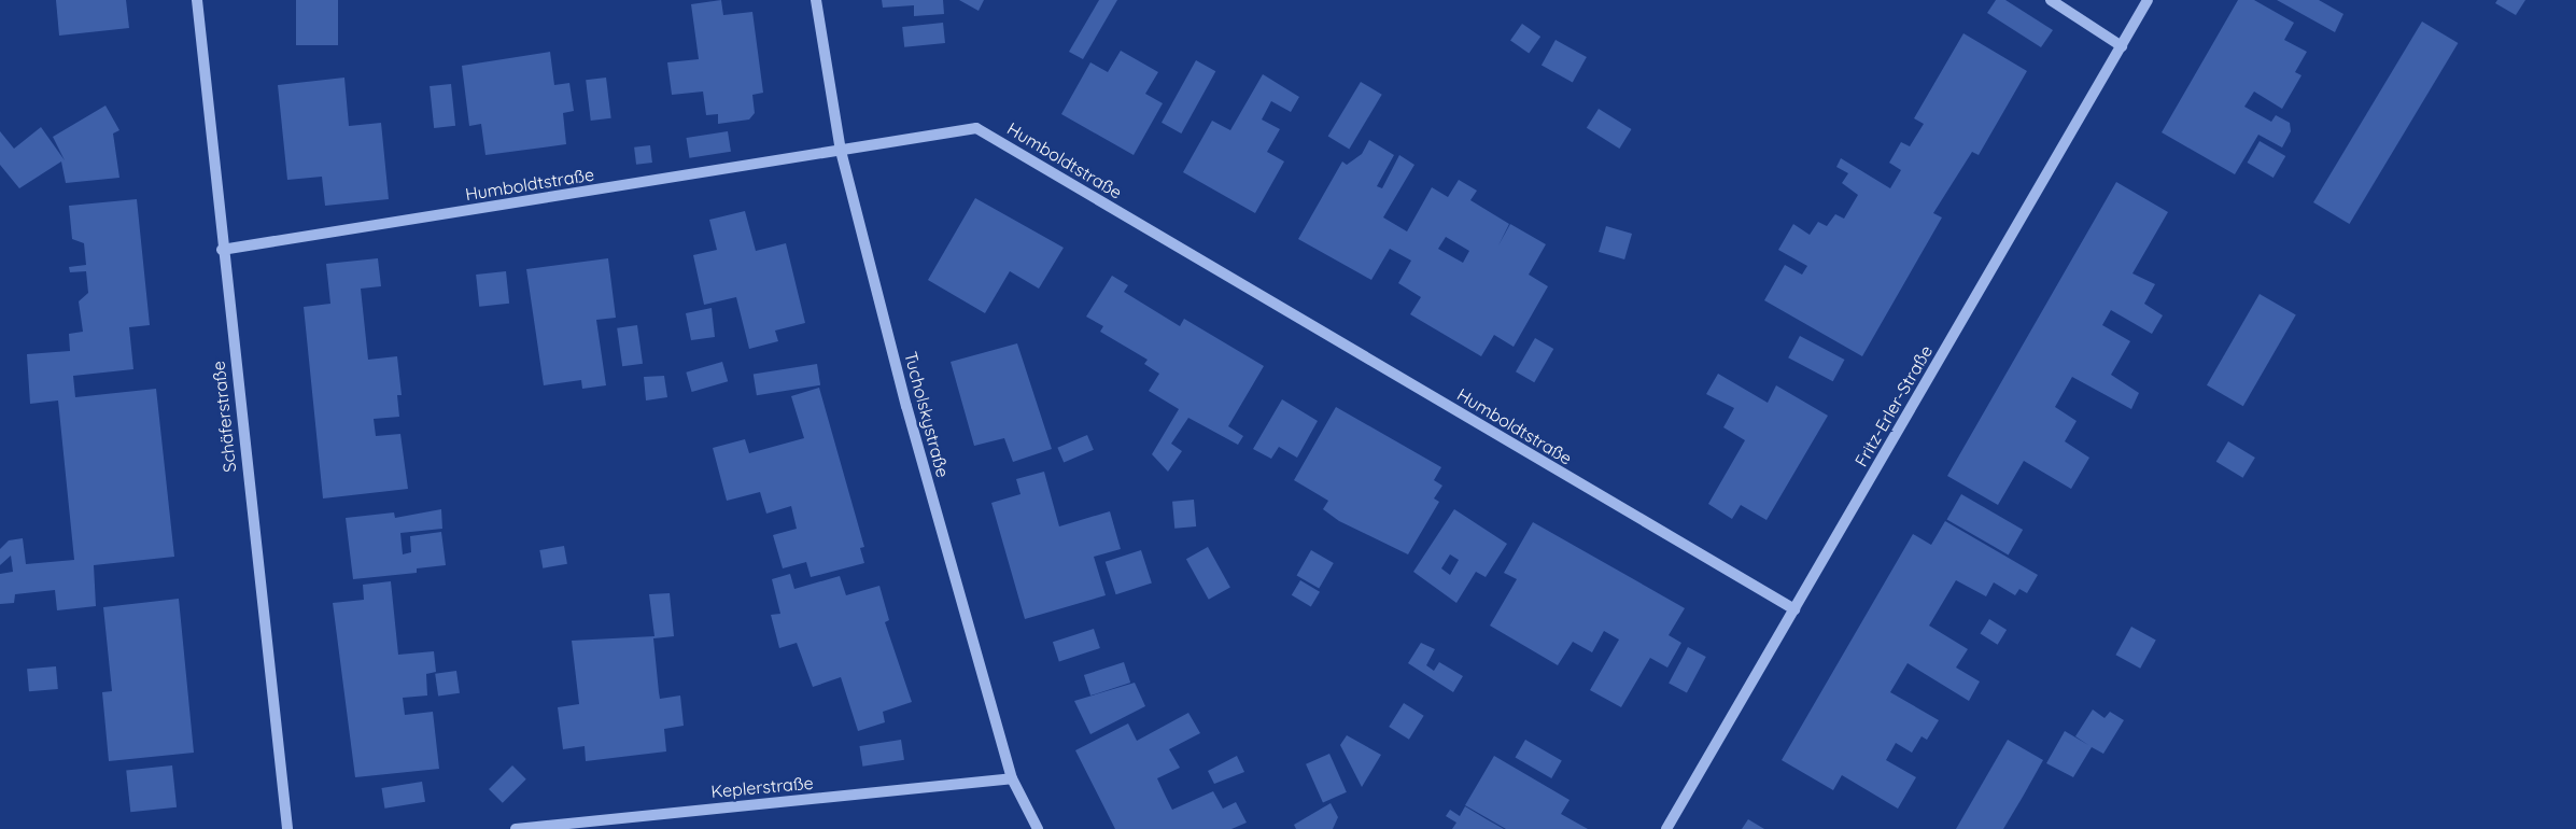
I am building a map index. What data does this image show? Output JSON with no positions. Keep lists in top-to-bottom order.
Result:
{
  "streets": {
    "street": [
      "Humboldtstraße",
      "Fritz-Erler-Straße",
      "Tucholskystraße",
      "Schäferstraße",
      "Keplerstraße"
    ]
  },
  "crossings": [
    ["Humboldtstraße", "Fritz-Erler-Straße"],
    ["Humboldtstraße", "Tucholskystraße"],
    ["Humboldtstraße", "Schäferstraße"],
    ["Tucholskystraße", "Keplerstraße"]
  ]
}
